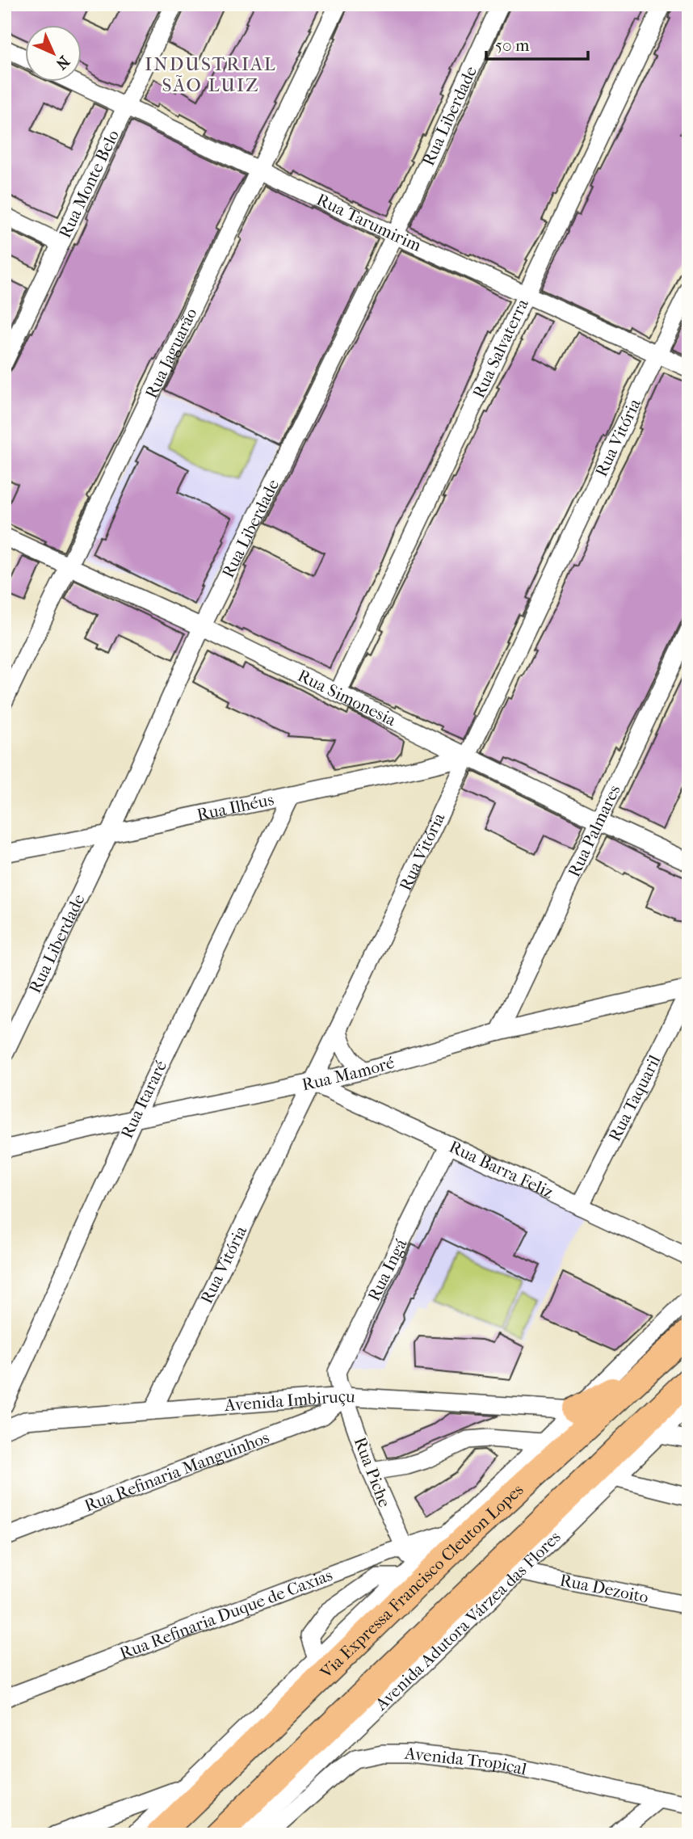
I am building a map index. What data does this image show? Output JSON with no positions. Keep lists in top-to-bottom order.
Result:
{
  "streets": {
    "highway": ["Via Expressa Francisco Cleuton Lopes"],
    "street": [
      "Rua Liberdade",
      "Rua Monte Belo",
      "Rua Tarumirim",
      "Rua Salvaterra",
      "Rua Jaguarão",
      "Rua Vitória",
      "Rua Simonesia",
      "Rua Ilhéus",
      "Rua Palmares",
      "Rua Mamoré",
      "Rua Taquaril",
      "Rua Itararé",
      "Rua Barra Feliz",
      "Rua Ingá",
      "Avenida Imbiruçu",
      "Rua Refinaria Manguinhos",
      "Rua Piche",
      "Rua Dezoito",
      "Rua Refinaria Duque de Caxias",
      "Avenida Adutora Várzea das Flores",
      "Avenida Tropical"
    ]
  },
  "crossings": [
    ["Rua Liberdade", "Rua Tarumirim"],
    ["Rua Liberdade", "Rua Simonesia"],
    ["Rua Liberdade", "Rua Ilhéus"],
    ["Rua Monte Belo", "Rua Tarumirim"],
    ["Rua Tarumirim", "Rua Salvaterra"],
    ["Rua Tarumirim", "Rua Jaguarão"],
    ["Rua Tarumirim", "Rua Vitória"],
    ["Rua Salvaterra", "Rua Simonesia"],
    ["Rua Jaguarão", "Rua Simonesia"],
    ["Rua Vitória", "Rua Simonesia"],
    ["Rua Vitória", "Rua Ilhéus"],
    ["Rua Vitória", "Rua Mamoré"],
    ["Rua Vitória", "Rua Barra Feliz"],
    ["Rua Vitória", "Avenida Imbiruçu"],
    ["Rua Simonesia", "Rua Ilhéus"],
    ["Rua Simonesia", "Rua Palmares"],
    ["Rua Ilhéus", "Rua Itararé"],
    ["Rua Palmares", "Rua Mamoré"],
    ["Rua Mamoré", "Rua Taquaril"],
    ["Rua Mamoré", "Rua Itararé"],
    ["Rua Mamoré", "Rua Barra Feliz"],
    ["Rua Taquaril", "Rua Barra Feliz"],
    ["Rua Barra Feliz", "Rua Ingá"],
    ["Rua Ingá", "Avenida Imbiruçu"],
    ["Rua Ingá", "Rua Refinaria Manguinhos"],
    ["Rua Ingá", "Rua Piche"],
    ["Avenida Imbiruçu", "Rua Refinaria Manguinhos"],
    ["Avenida Imbiruçu", "Rua Piche"],
    ["Rua Refinaria Manguinhos", "Rua Piche"],
    ["Rua Piche", "Rua Refinaria Duque de Caxias"],
    ["Rua Dezoito", "Avenida Adutora Várzea das Flores"]
  ],
  "districts": ["INDUSTRIAL SÃO LUIZ"],
  "scale_bar": "50 m",
  "north": "bottom right"
}
